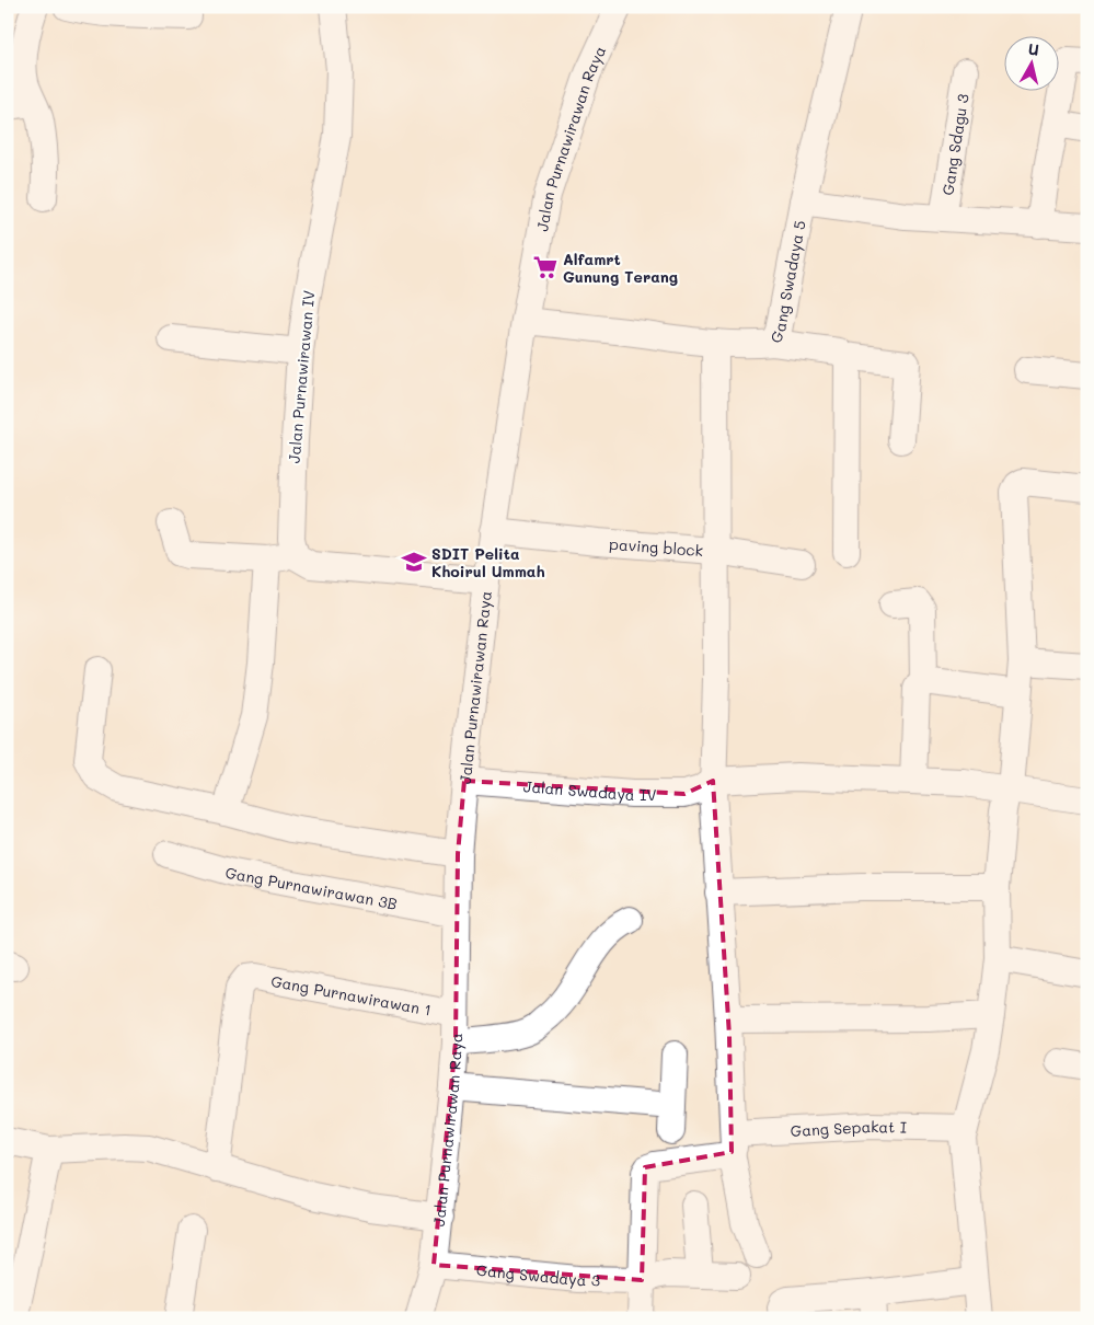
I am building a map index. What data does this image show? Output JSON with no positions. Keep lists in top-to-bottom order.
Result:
{
  "streets": {
    "street": [
      "Jalan Purnawirawan Raya",
      "Gang Sdagu 3",
      "Gang Swadaya 5",
      "Jalan Purnawirawan IV",
      "paving block",
      "Jalan Swadaya IV",
      "Gang Purnawirawan 3B",
      "Gang Purnawirawan 1",
      "Gang Sepakat I",
      "Gang Swadaya 3"
    ]
  },
  "crossings": [
    ["Jalan Purnawirawan Raya", "Gang Swadaya 5"],
    ["Jalan Purnawirawan Raya", "paving block"],
    ["Jalan Purnawirawan Raya", "Jalan Swadaya IV"],
    ["Jalan Purnawirawan Raya", "Gang Purnawirawan 3B"],
    ["Jalan Purnawirawan Raya", "Gang Purnawirawan 1"],
    ["Jalan Purnawirawan Raya", "Gang Swadaya 3"],
    ["Gang Sepakat I", "Gang Swadaya 3"]
  ],
  "places": {
    "supermarket": ["Alfamrt Gunung Terang"],
    "school or university": ["SDIT Pelita Khoirul Ummah"]
  },
  "north": "top"
}
